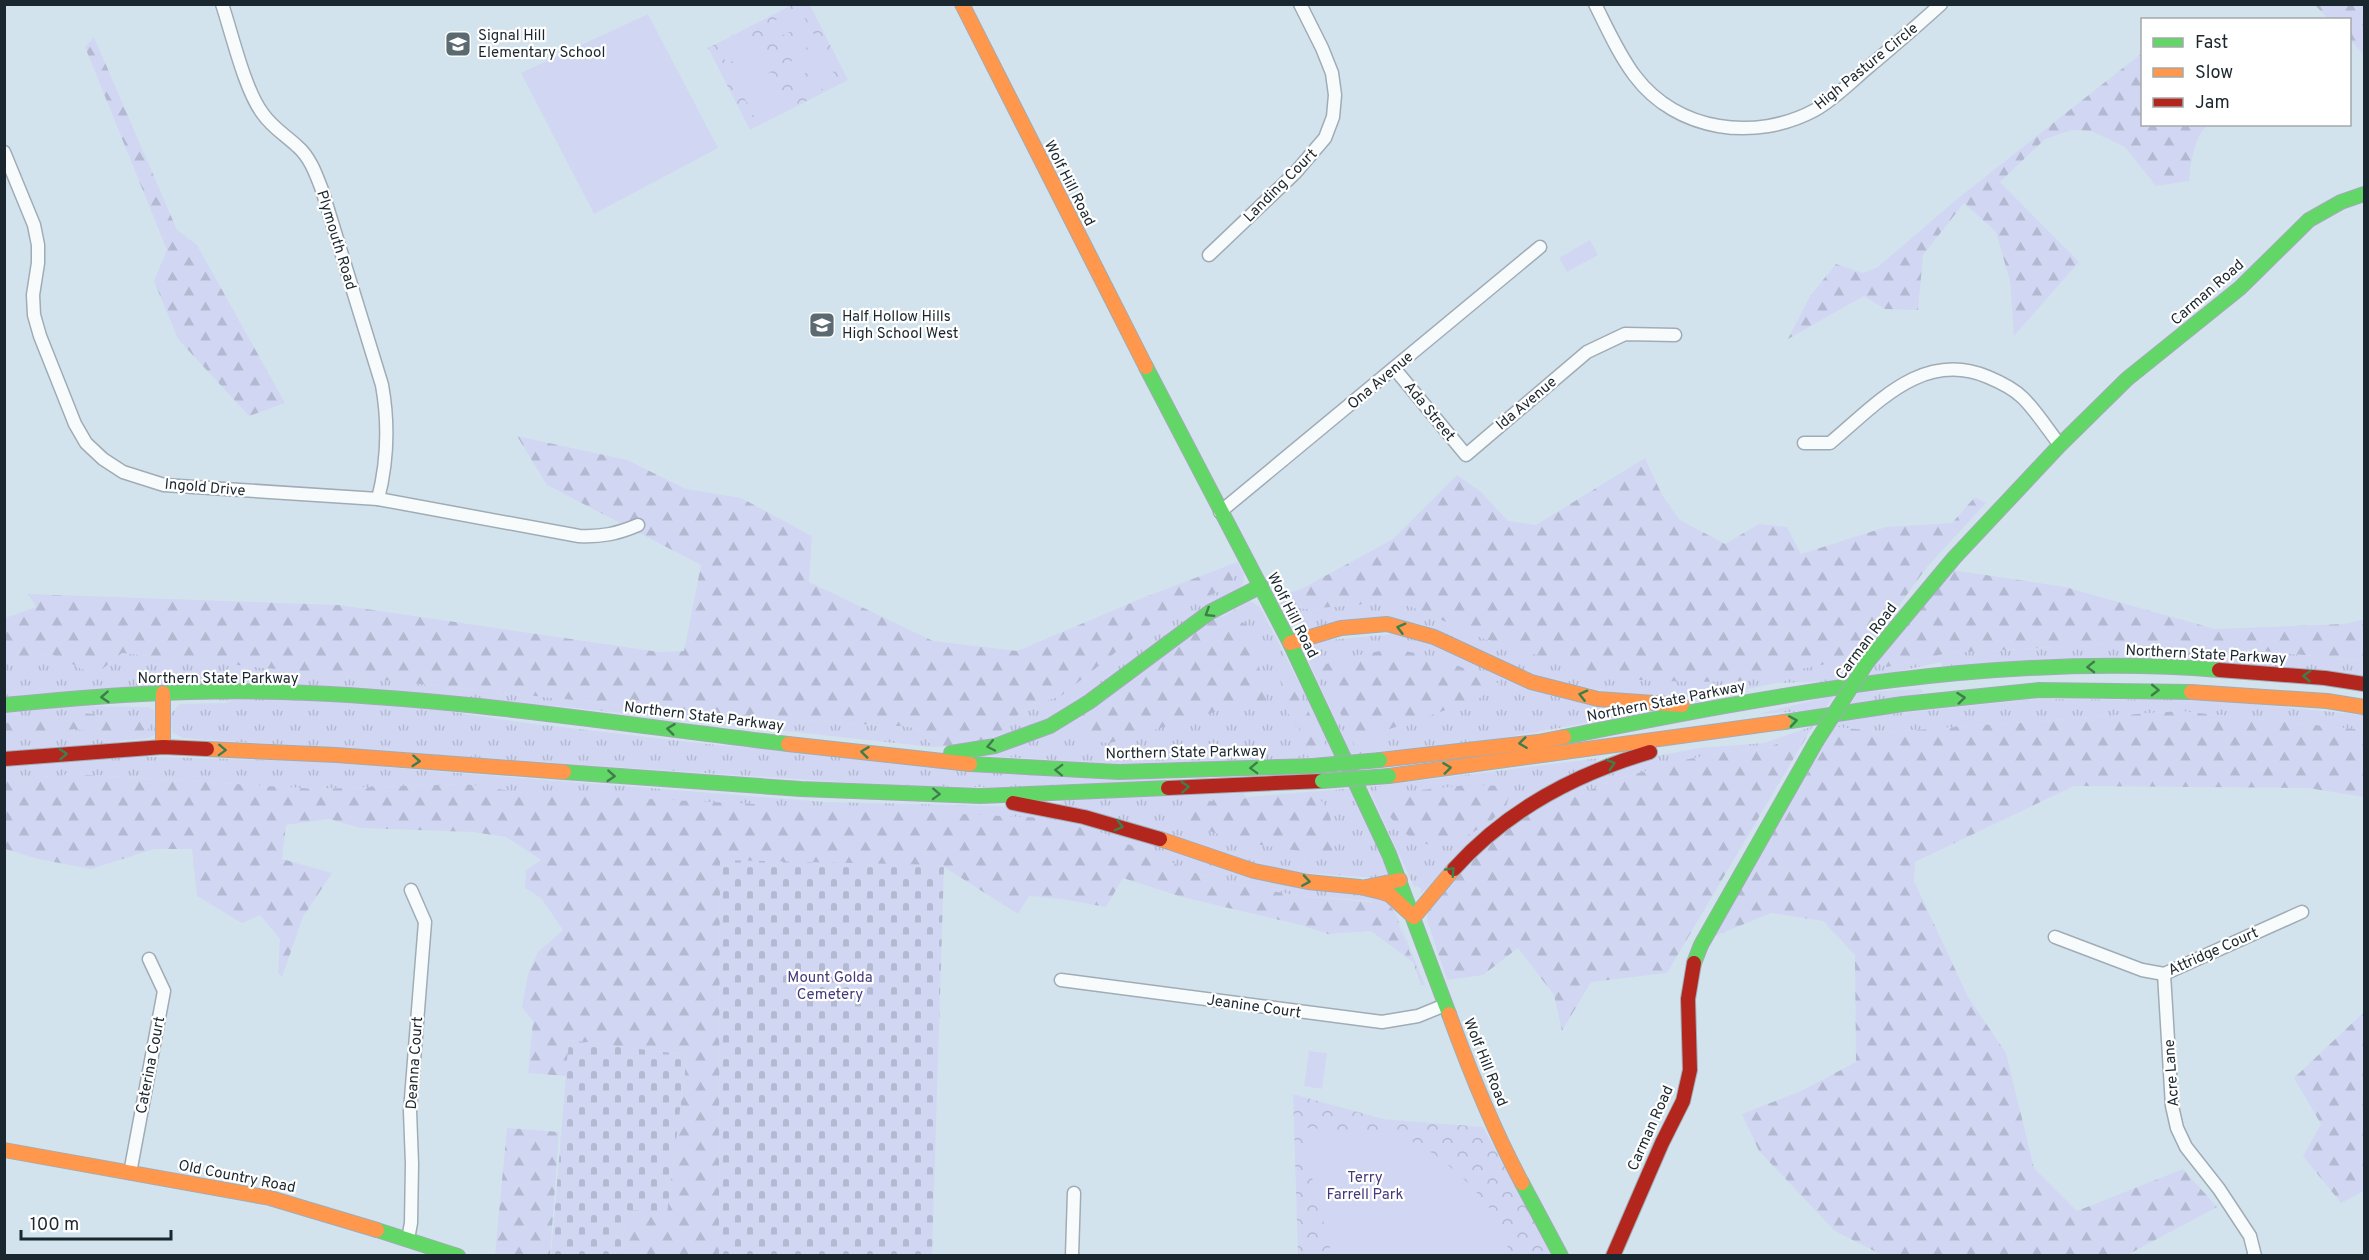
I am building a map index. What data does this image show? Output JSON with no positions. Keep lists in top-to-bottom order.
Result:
{
  "streets": {
    "main road": [
      "Wolf Hill Road",
      "Carman Road",
      "Northern State Parkway",
      "Old Country Road"
    ],
    "street": [
      "High Pasture Circle",
      "Landing Court",
      "Plymouth Road",
      "Ona Avenue",
      "Ida Avenue",
      "Ada Street",
      "Ingold Drive",
      "Attridge Court",
      "Jeanine Court",
      "Deanna Court",
      "Caterina Court",
      "Acre Lane"
    ]
  },
  "crossings": [
    ["Wolf Hill Road", "Ona Avenue"],
    ["Wolf Hill Road", "Jeanine Court"],
    ["Plymouth Road", "Ingold Drive"],
    ["Ona Avenue", "Ada Street"],
    ["Ida Avenue", "Ada Street"],
    ["Attridge Court", "Acre Lane"],
    ["Deanna Court", "Old Country Road"],
    ["Caterina Court", "Old Country Road"]
  ],
  "parks": ["Mount Golda Cemetery", "Terry Farrell Park"],
  "places": {
    "school or university": ["Signal Hill Elementary School", "Half Hollow Hills High School West"]
  },
  "legend": ["Fast", "Slow", "Jam"],
  "scale_bar": "100 m"
}
